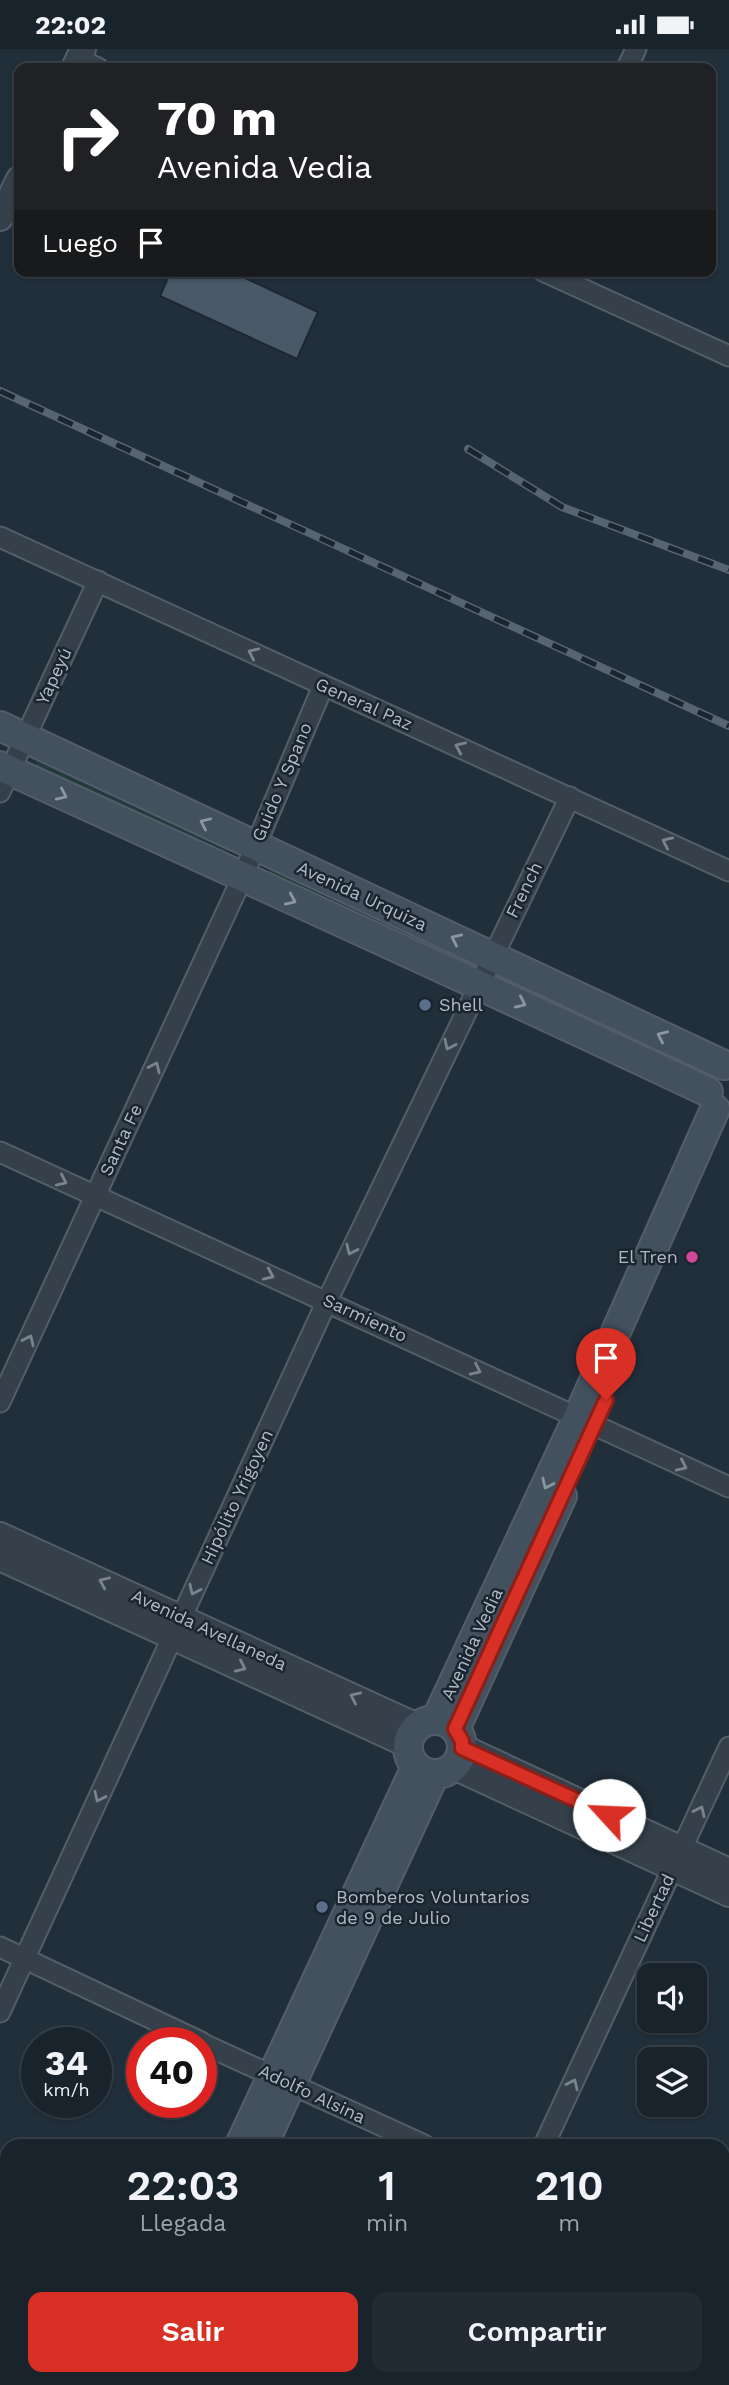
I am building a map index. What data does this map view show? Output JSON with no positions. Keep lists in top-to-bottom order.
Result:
{
  "streets": {
    "main road": ["Avenida Urquiza", "Avenida Vedia"],
    "street": [
      "Yapeyú",
      "General Paz",
      "Guido Y Spano",
      "French",
      "Santa Fe",
      "Sarmiento",
      "Hipólito Yrigoyen",
      "Avenida Avellaneda",
      "Libertad",
      "Adolfo Alsina"
    ]
  },
  "crossings": [
    ["Yapeyú", "General Paz"],
    ["Yapeyú", "Avenida Urquiza"],
    ["General Paz", "Guido Y Spano"],
    ["General Paz", "French"],
    ["Guido Y Spano", "Avenida Urquiza"],
    ["Guido Y Spano", "Santa Fe"],
    ["French", "Avenida Urquiza"],
    ["French", "Hipólito Yrigoyen"],
    ["Avenida Urquiza", "Santa Fe"],
    ["Avenida Urquiza", "Hipólito Yrigoyen"],
    ["Avenida Urquiza", "Avenida Vedia"],
    ["Santa Fe", "Sarmiento"],
    ["Sarmiento", "Hipólito Yrigoyen"],
    ["Sarmiento", "Avenida Vedia"],
    ["Hipólito Yrigoyen", "Avenida Avellaneda"],
    ["Hipólito Yrigoyen", "Adolfo Alsina"],
    ["Avenida Avellaneda", "Avenida Vedia"],
    ["Avenida Avellaneda", "Libertad"],
    ["Avenida Vedia", "Adolfo Alsina"]
  ],
  "one_way": [
    "General Paz",
    "Santa Fe",
    "Sarmiento",
    "Hipólito Yrigoyen",
    "Libertad"
  ],
  "places": ["Shell", "El Tren", "Bomberos Voluntarios de 9 de Julio"],
  "page": {
    "status": "22:02",
    "turn": ["70 m", "Avenida Vedia"],
    "then": "Luego",
    "speed": "34 km/h",
    "limit": "40",
    "eta": [
      "22:03",
      "Llegada",
      "1",
      "min",
      "210",
      "m"
    ],
    "buttons": ["Salir", "Compartir"]
  }
}
